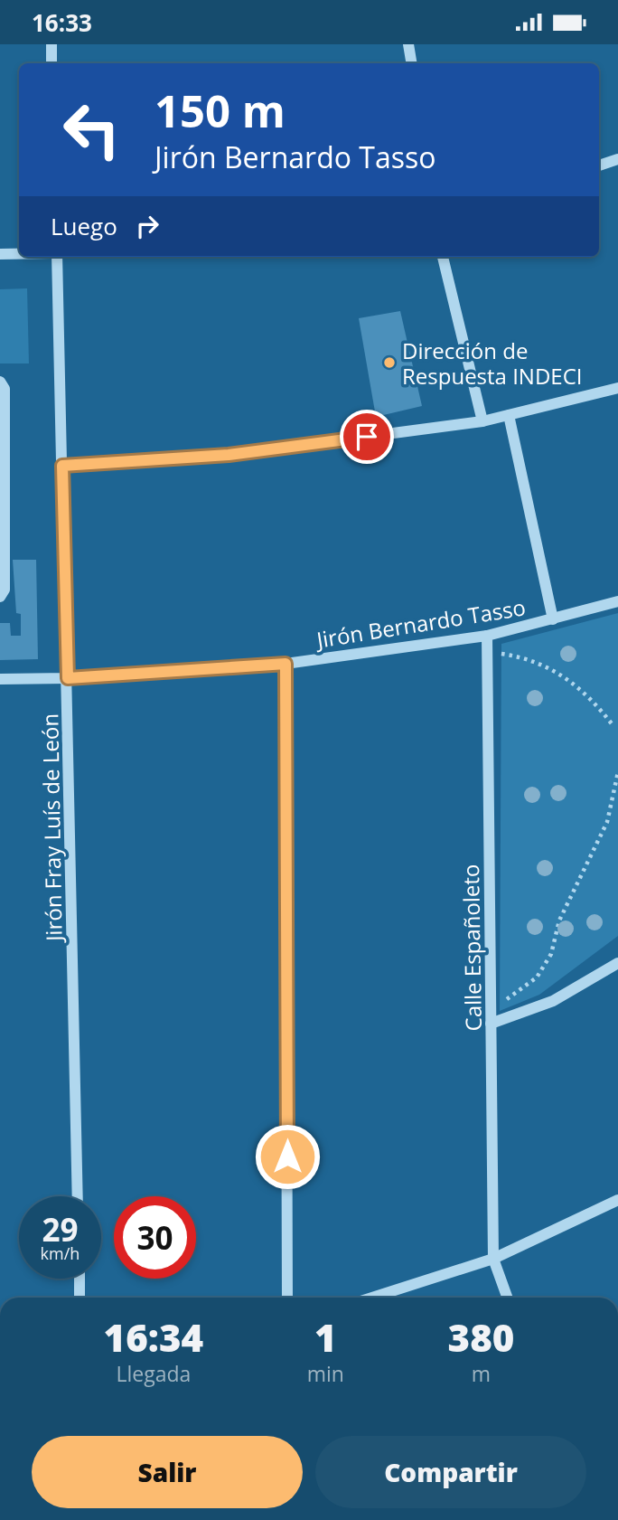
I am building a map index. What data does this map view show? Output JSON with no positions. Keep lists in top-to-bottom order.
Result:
{
  "streets": {
    "street": ["Jirón Bernardo Tasso", "Jirón Fray Luís de León", "Calle Españoleto"]
  },
  "crossings": [
    ["Jirón Bernardo Tasso", "Jirón Fray Luís de León"],
    ["Jirón Bernardo Tasso", "Calle Españoleto"]
  ],
  "places": ["Dirección de Respuesta INDECI"],
  "page": {
    "status": "16:33",
    "turn": ["150 m", "Jirón Bernardo Tasso"],
    "then": "Luego",
    "speed": "29 km/h",
    "limit": "30",
    "eta": [
      "16:34",
      "Llegada",
      "1",
      "min",
      "380",
      "m"
    ],
    "buttons": ["Salir", "Compartir"]
  }
}
